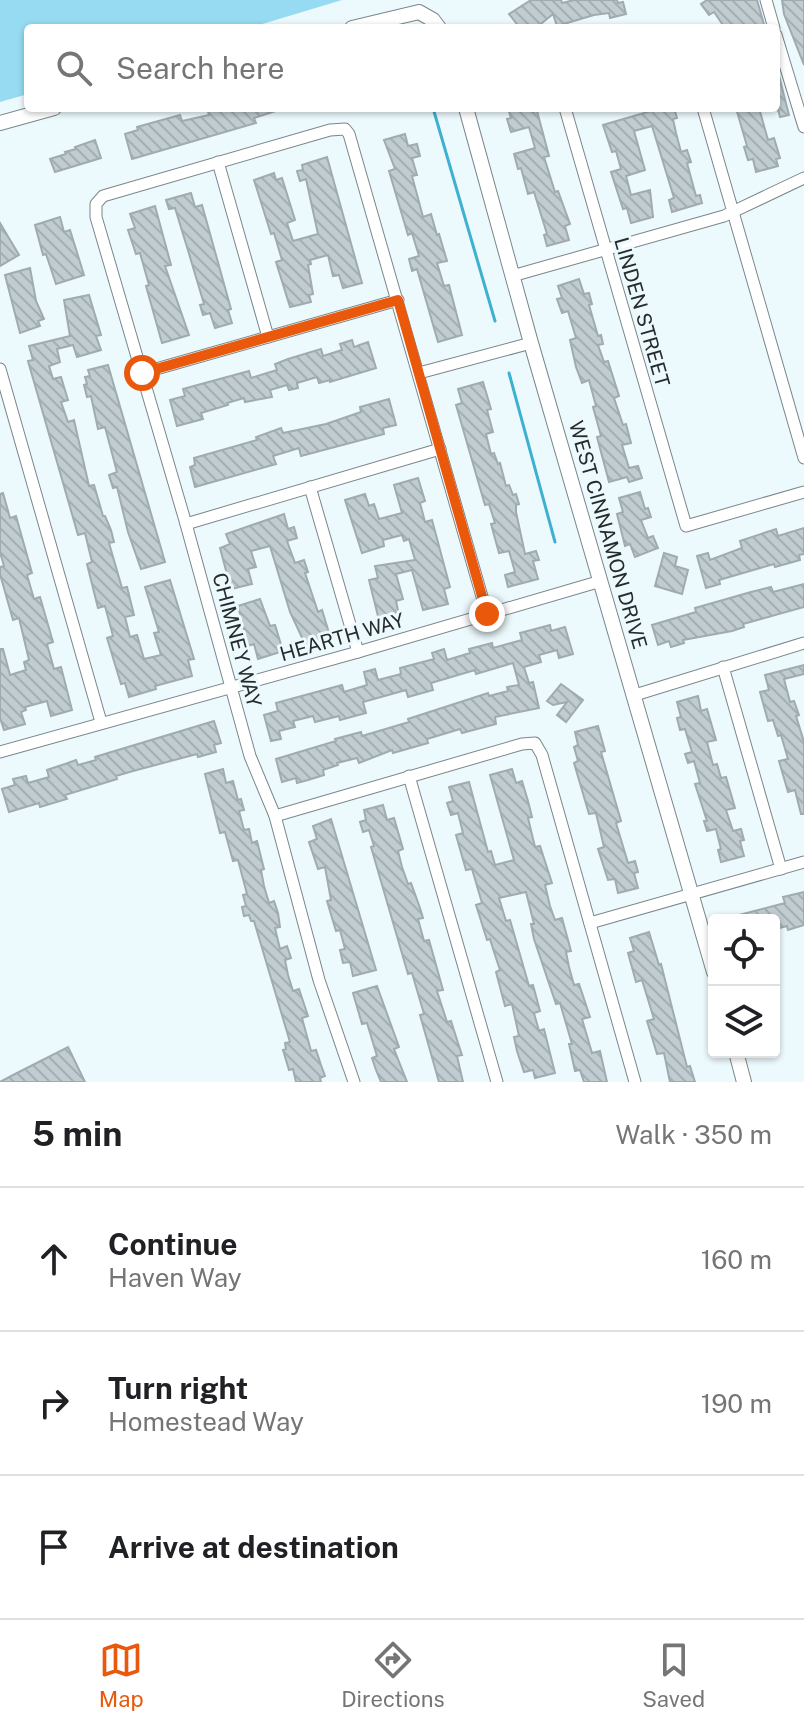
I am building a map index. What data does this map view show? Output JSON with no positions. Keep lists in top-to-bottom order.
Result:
{
  "streets": {
    "main road": ["WEST CINNAMON DRIVE"],
    "street": ["LINDEN STREET", "HEARTH WAY", "CHIMNEY WAY"]
  },
  "crossings": [
    ["WEST CINNAMON DRIVE", "HEARTH WAY"],
    ["HEARTH WAY", "CHIMNEY WAY"]
  ],
  "page": {
    "search": "Search here",
    "heading": ["5 min", "Walk · 350 m"],
    "list": [
      ["Continue", "Haven Way", "160 m"],
      ["Turn right", "Homestead Way", "190 m"],
      "Arrive at destination"
    ],
    "nav": ["Map", "Directions", "Saved"]
  }
}
